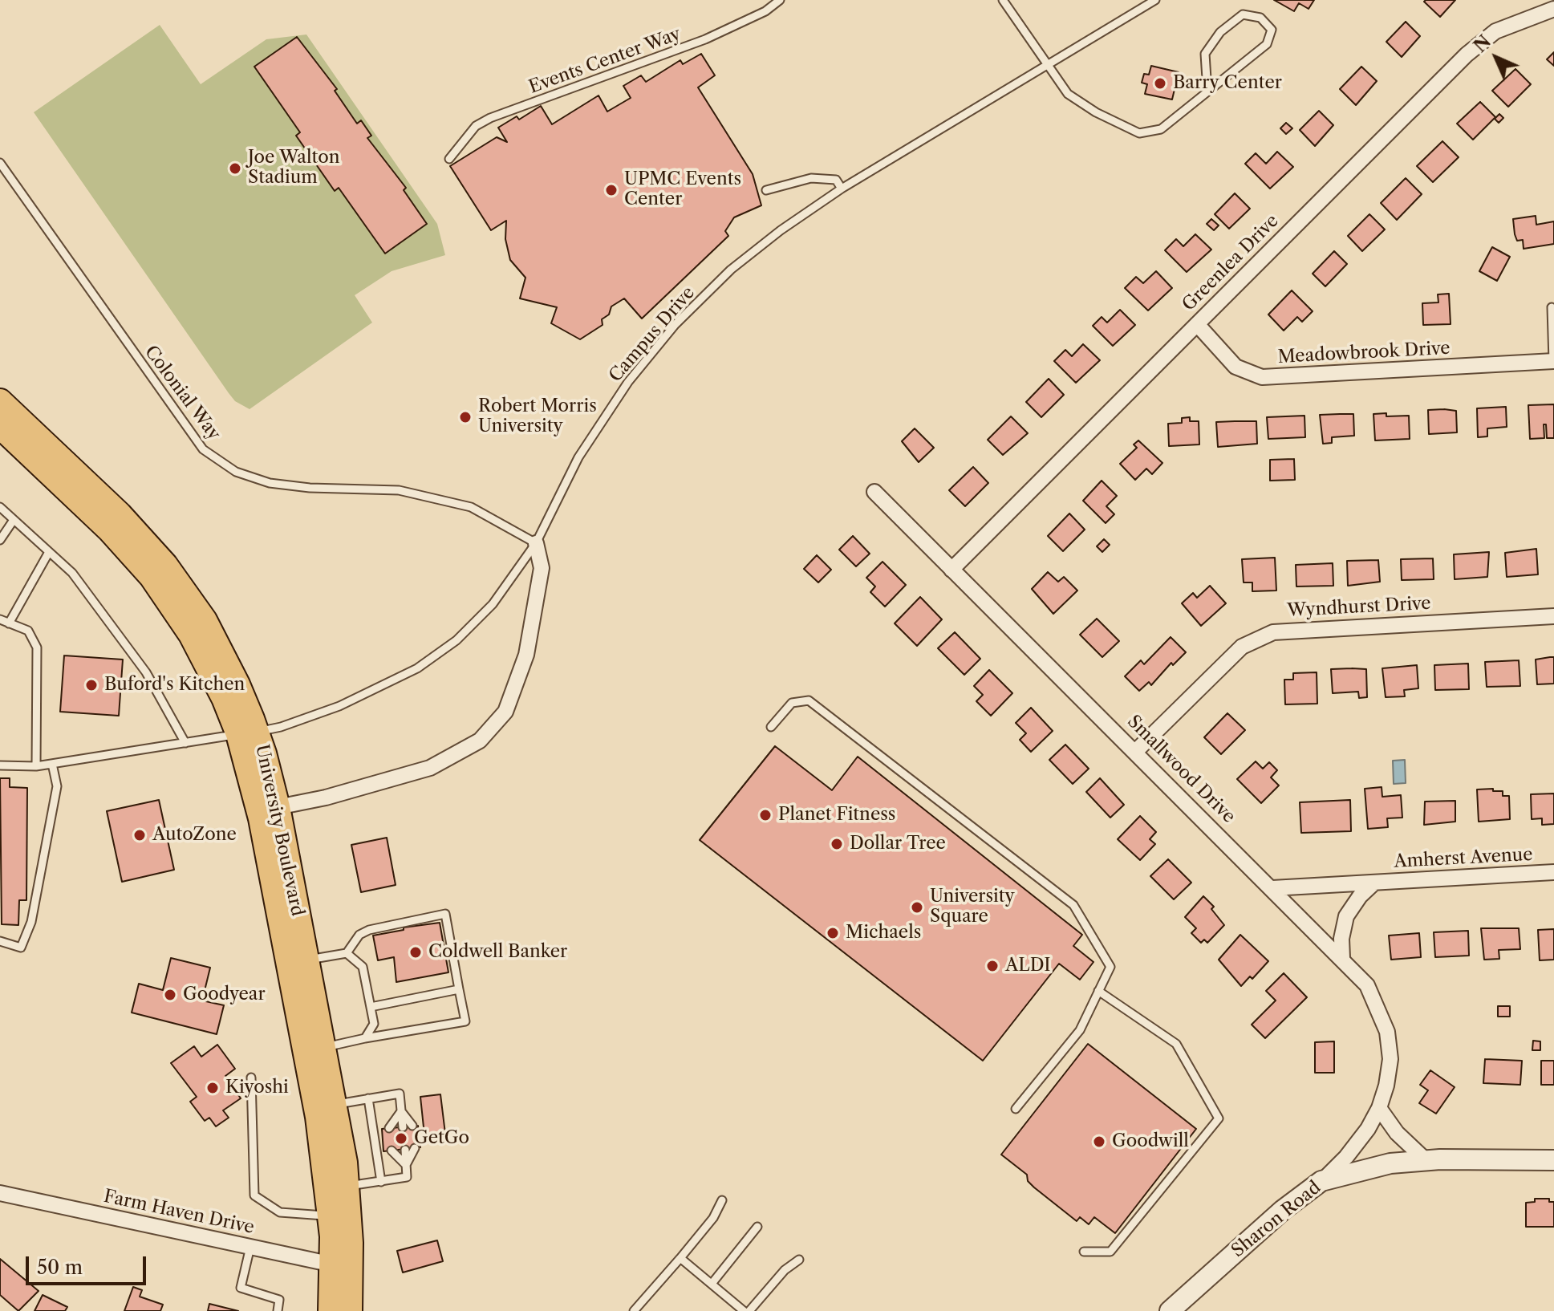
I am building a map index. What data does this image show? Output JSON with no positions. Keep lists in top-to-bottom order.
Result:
{
  "streets": {
    "main road": ["University Boulevard"],
    "street": [
      "Greenlea Drive",
      "Meadowbrook Drive",
      "Wyndhurst Drive",
      "Smallwood Drive",
      "Amherst Avenue",
      "Farm Haven Drive",
      "Sharon Road"
    ],
    "lane": ["Events Center Way", "Campus Drive", "Colonial Way"]
  },
  "crossings": [
    ["Greenlea Drive", "Meadowbrook Drive"],
    ["Greenlea Drive", "Smallwood Drive"],
    ["Campus Drive", "Colonial Way"],
    ["Campus Drive", "University Boulevard"],
    ["Wyndhurst Drive", "Smallwood Drive"],
    ["Smallwood Drive", "Amherst Avenue"],
    ["Smallwood Drive", "Sharon Road"],
    ["University Boulevard", "Farm Haven Drive"]
  ],
  "places": [
    "Barry Center",
    "Joe Walton Stadium",
    "UPMC Events Center",
    "Robert Morris University",
    "Buford's Kitchen",
    "Planet Fitness",
    "AutoZone",
    "Dollar Tree",
    "University Square",
    "Michaels",
    "Coldwell Banker",
    "ALDI",
    "Goodyear",
    "Kiyoshi",
    "GetGo",
    "Goodwill"
  ],
  "scale_bar": "50 m",
  "north": "top left"
}
